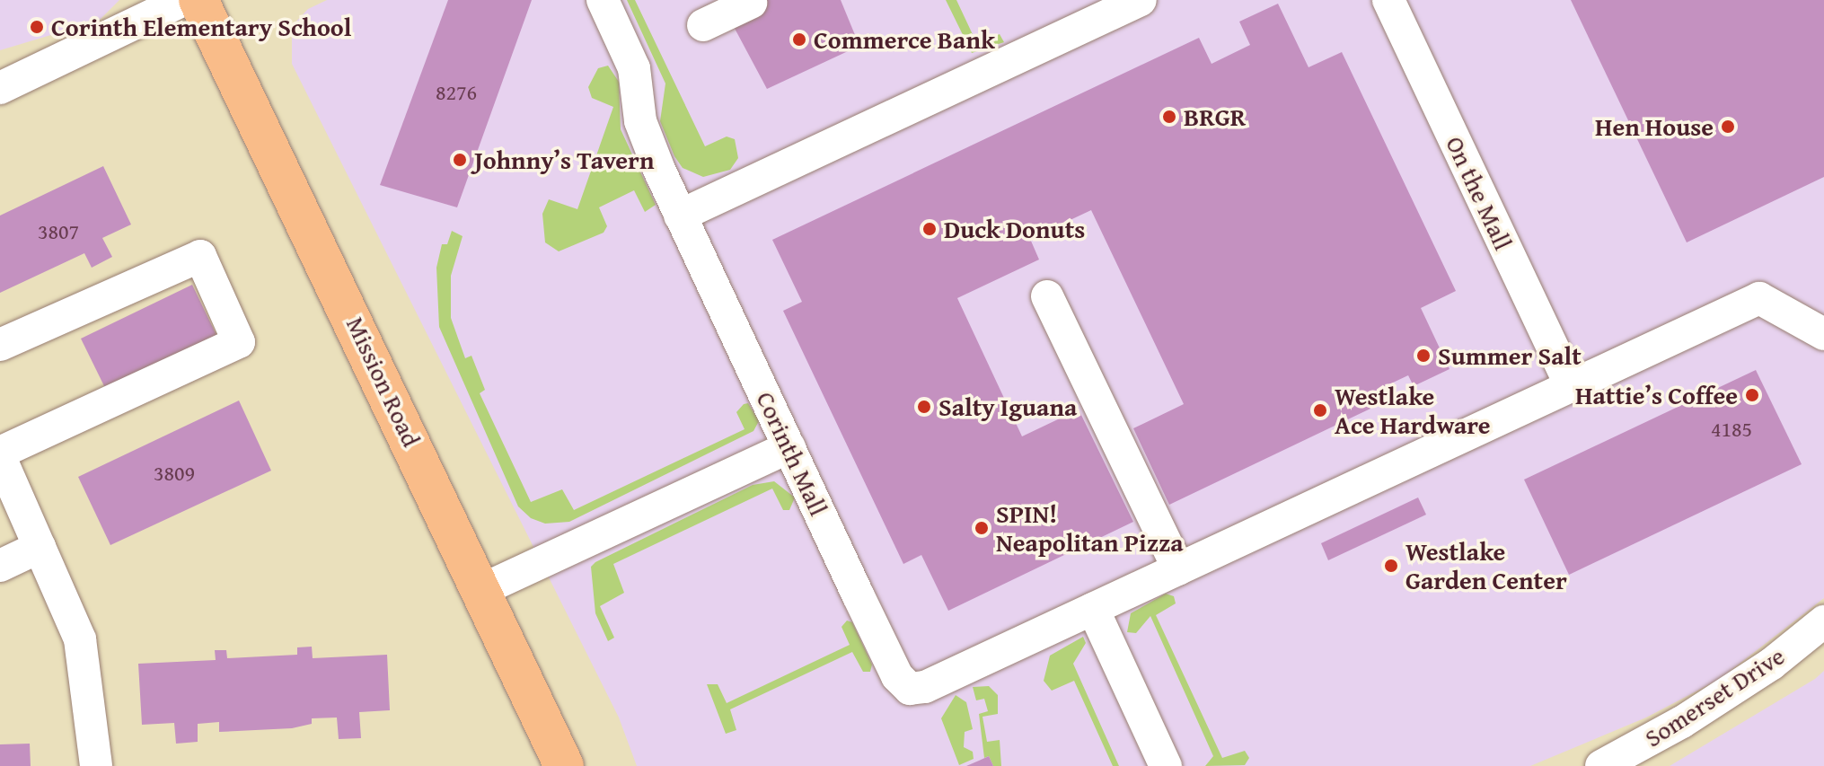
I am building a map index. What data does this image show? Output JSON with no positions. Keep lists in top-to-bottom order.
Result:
{
  "streets": {
    "main road": ["Mission Road"],
    "street": ["On the Mall", "Corinth Mall", "Somerset Drive"]
  },
  "places": [
    "Corinth Elementary School",
    "Commerce Bank",
    "BRGR",
    "Hen House",
    "Johnny’s Tavern",
    "Duck Donuts",
    "Summer Salt",
    "Hattie’s Coffee",
    "Salty Iguana",
    "Westlake Ace Hardware",
    "SPIN! Neapolitan Pizza",
    "Westlake Garden Center"
  ],
  "house_numbers": [
    "8276",
    "3807",
    "4185",
    "3809"
  ]
}
